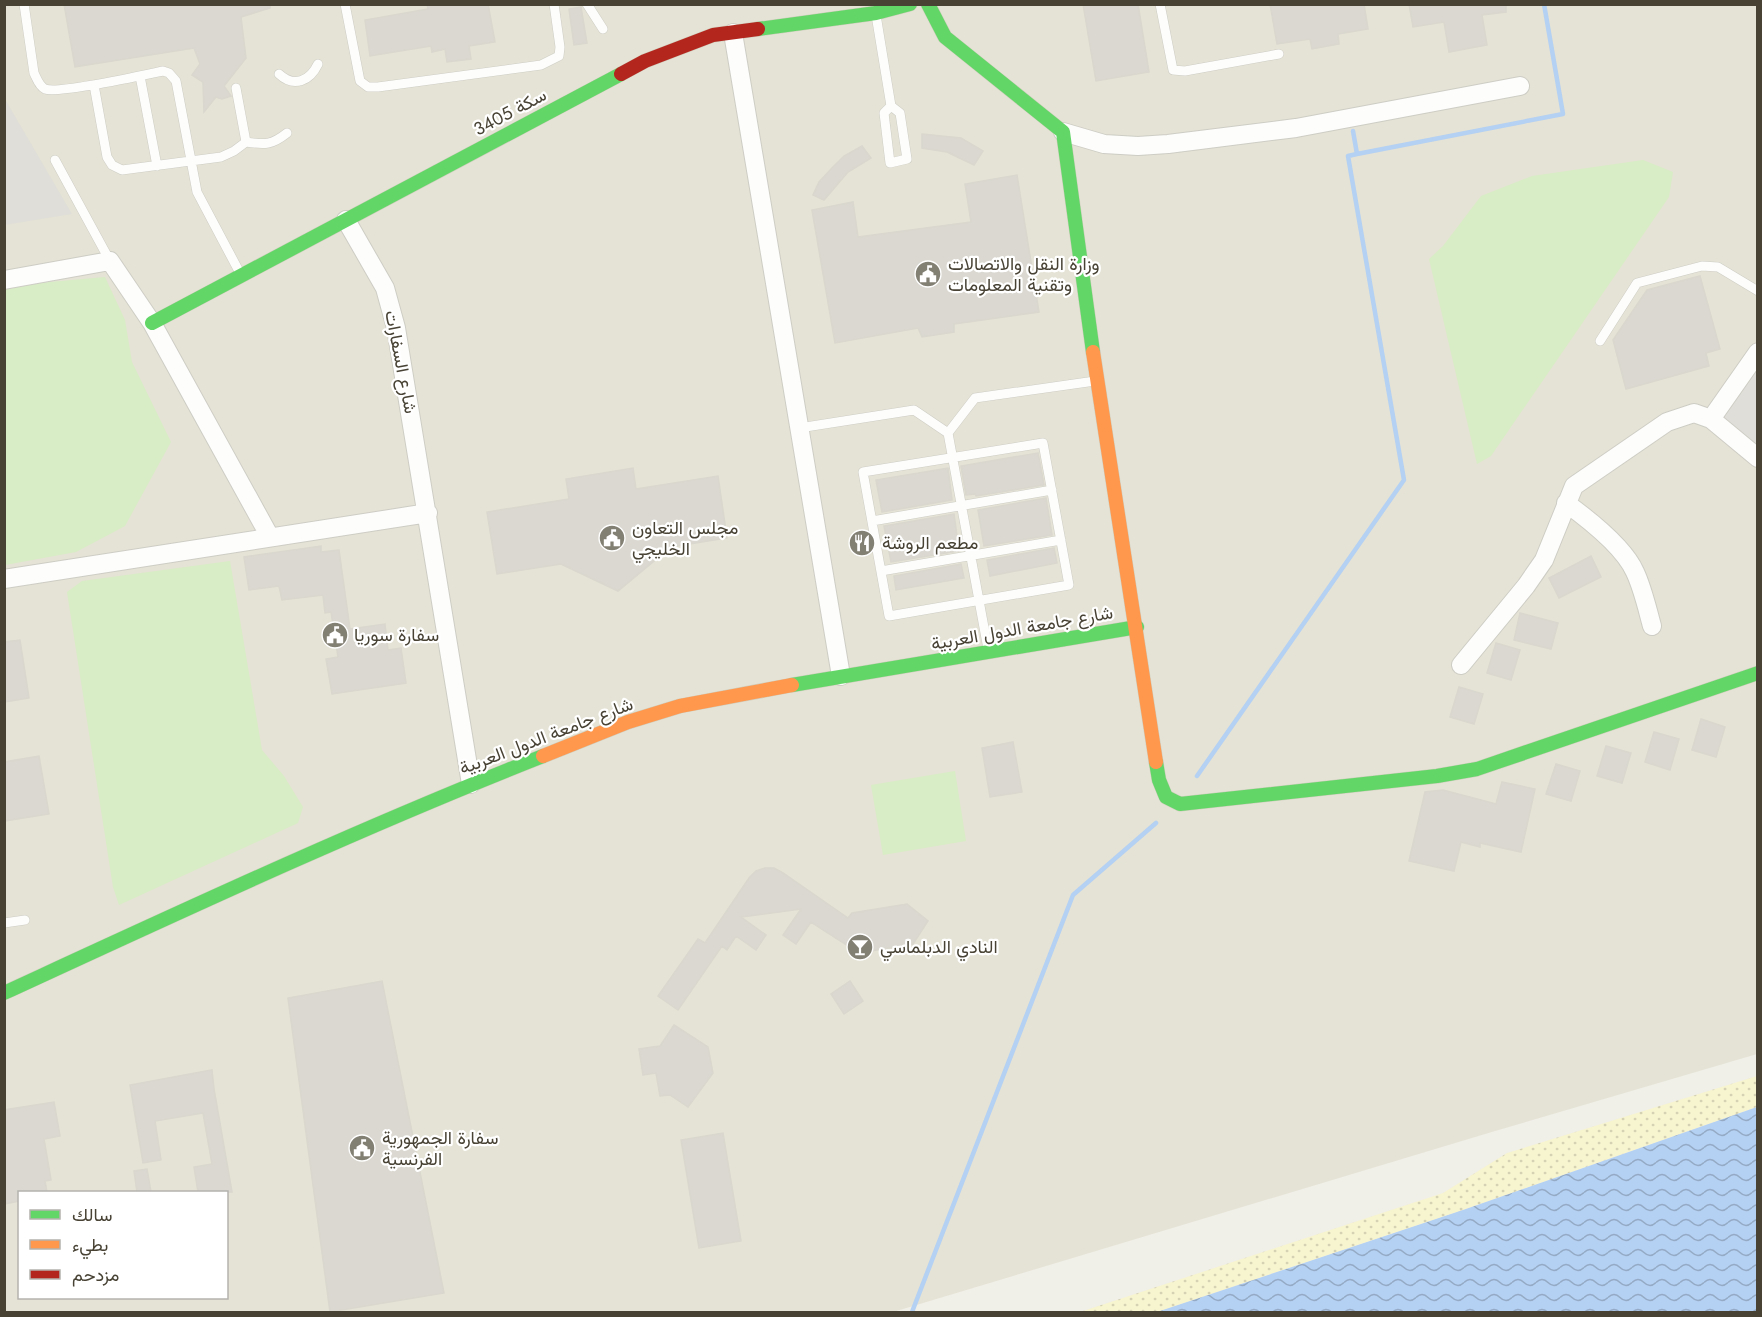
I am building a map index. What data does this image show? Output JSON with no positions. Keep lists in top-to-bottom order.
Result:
{
  "streets": {
    "street": ["سكة 3405", "شارع السفارات", "شارع جامعة الدول العربية"]
  },
  "crossings": [
    ["سكة 3405", "شارع السفارات"],
    ["شارع السفارات", "شارع جامعة الدول العربية"]
  ],
  "places": {
    "public building": [
      "وزارة النقل والاتصالات وتقنية المعلومات",
      "مجلس التعاون الخليجي",
      "سفارة سوريا",
      "سفارة الجمهورية الفرنسية"
    ],
    "restaurant": ["مطعم الروشة"],
    "bar": ["النادي الدبلماسي"]
  },
  "legend": ["سالك", "بطيء", "مزدحم"]
}
